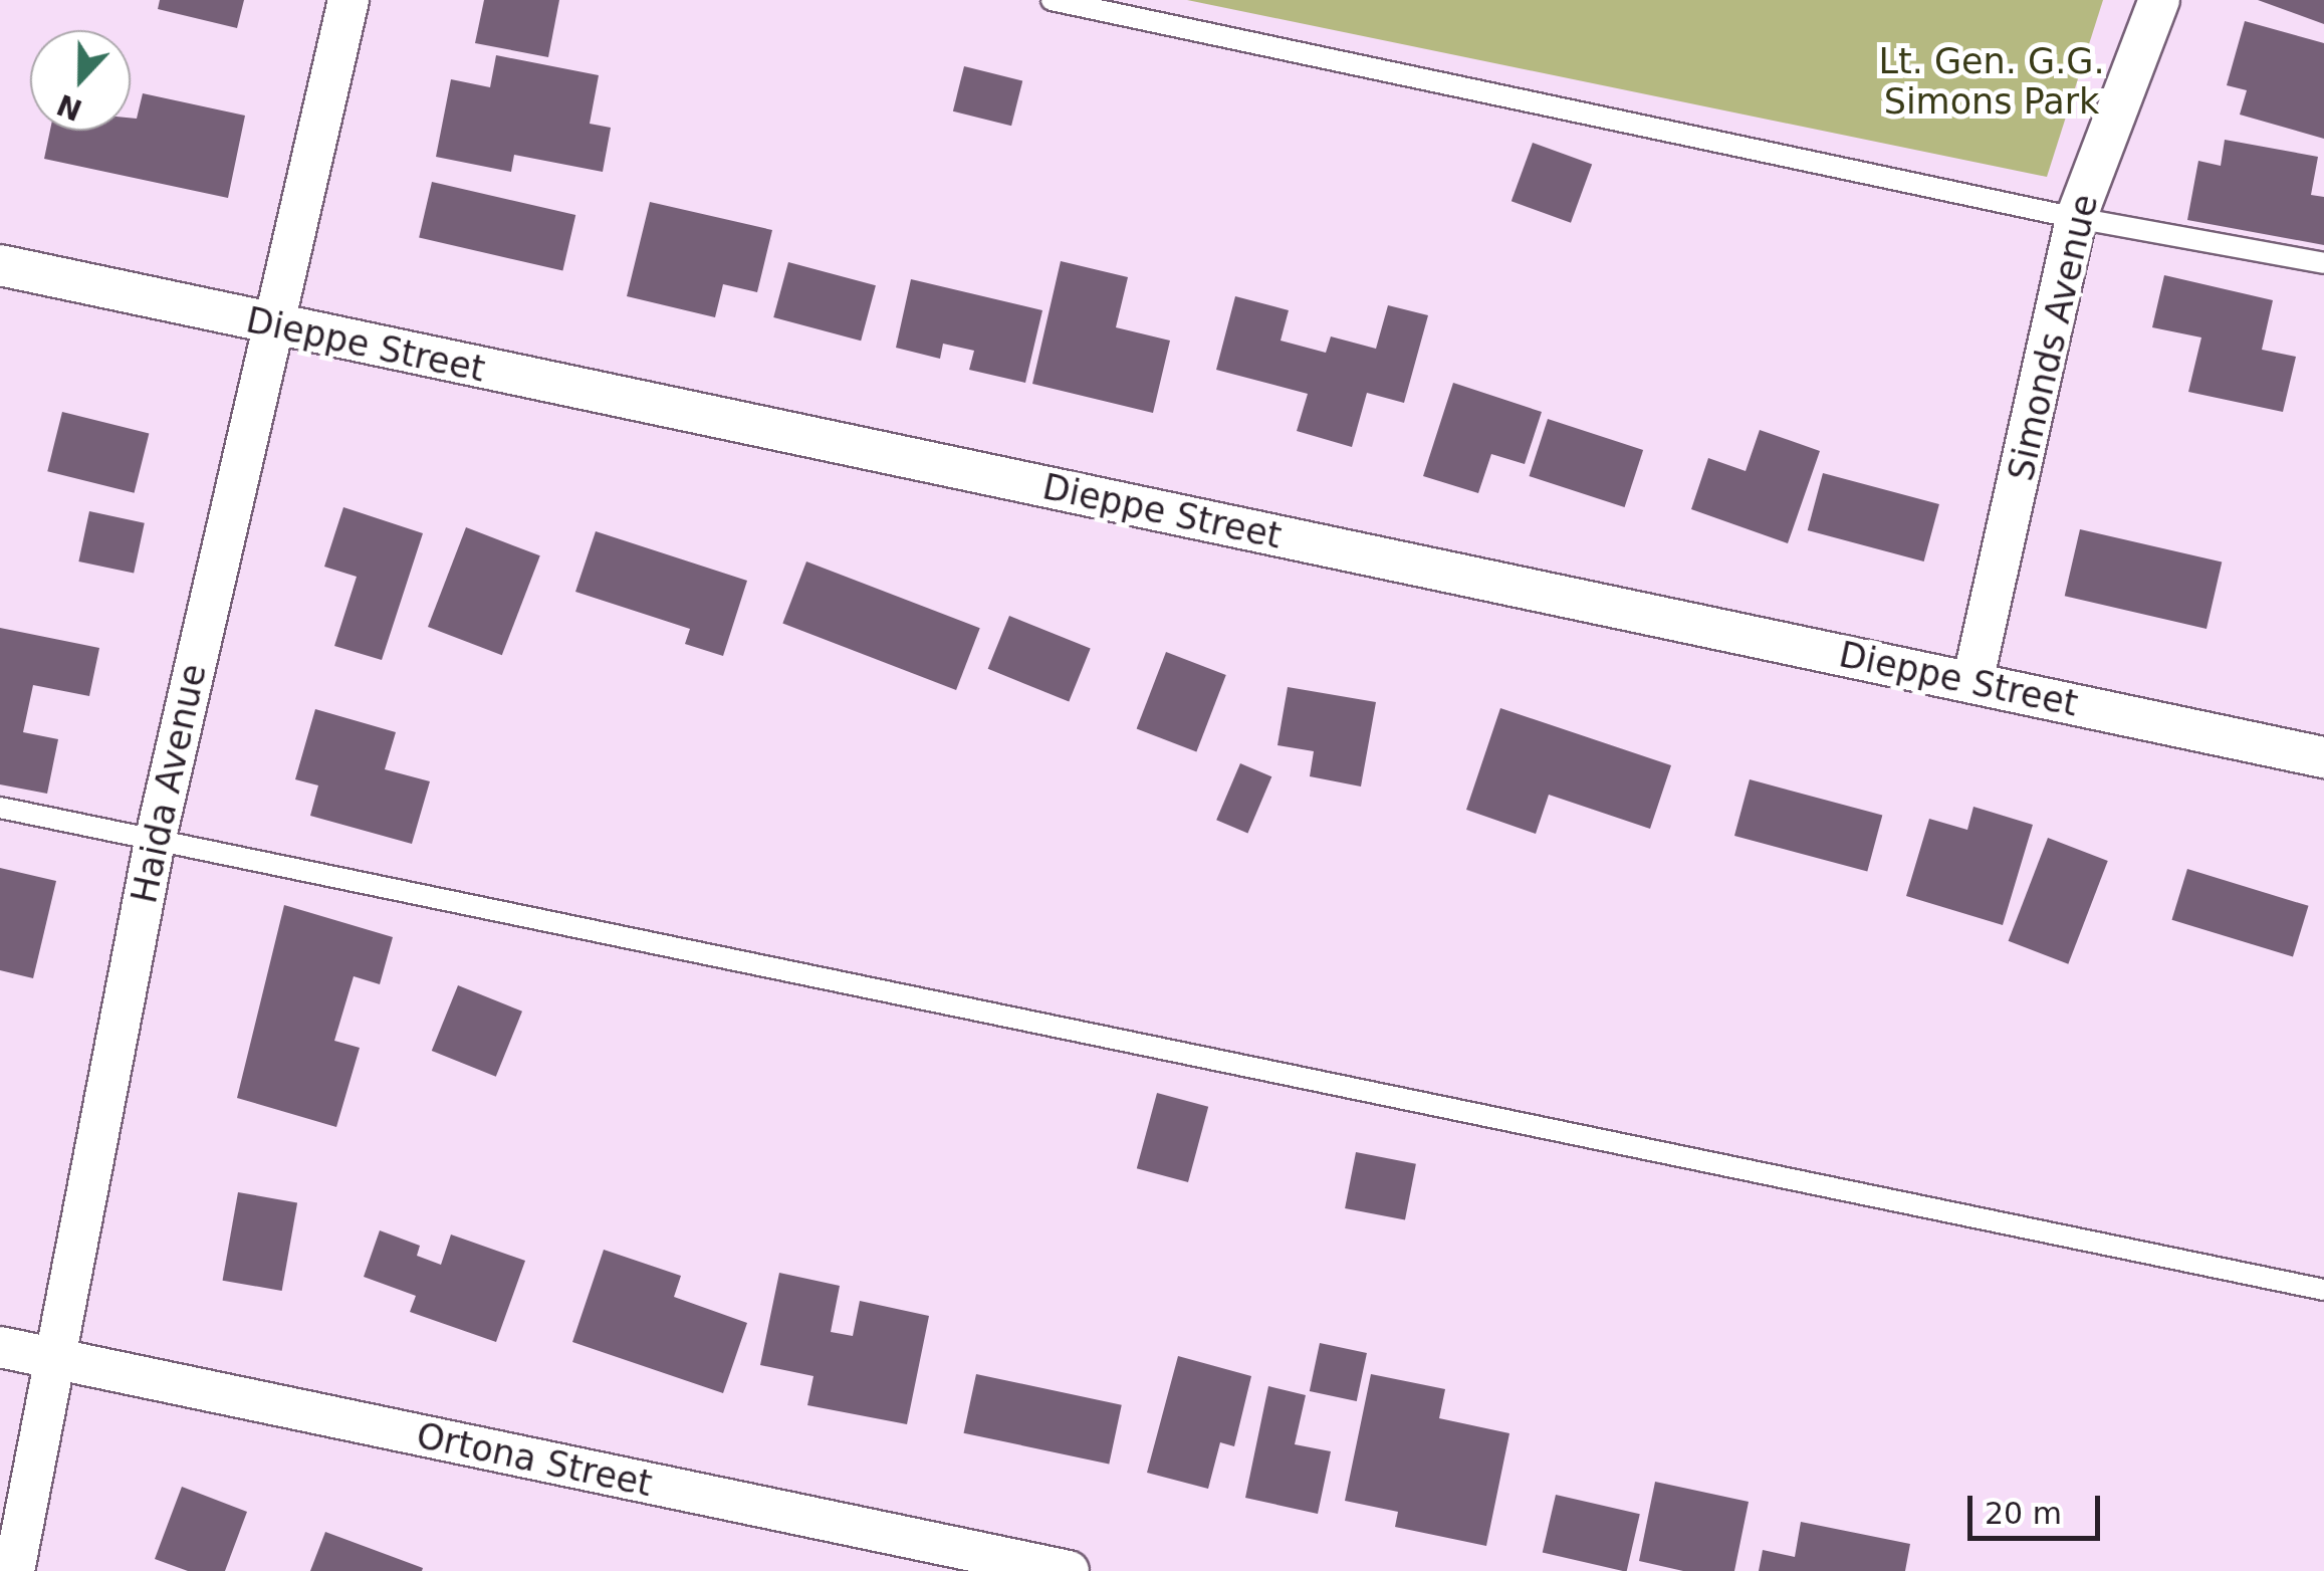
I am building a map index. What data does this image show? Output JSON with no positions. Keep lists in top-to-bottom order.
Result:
{
  "streets": {
    "street": [
      "Simonds Avenue",
      "Dieppe Street",
      "Haida Avenue",
      "Ortona Street"
    ]
  },
  "crossings": [
    ["Simonds Avenue", "Dieppe Street"],
    ["Dieppe Street", "Haida Avenue"],
    ["Haida Avenue", "Ortona Street"]
  ],
  "parks": ["Lt. Gen. G.G. Simons Park"],
  "scale_bar": "20 m",
  "north": "bottom"
}
